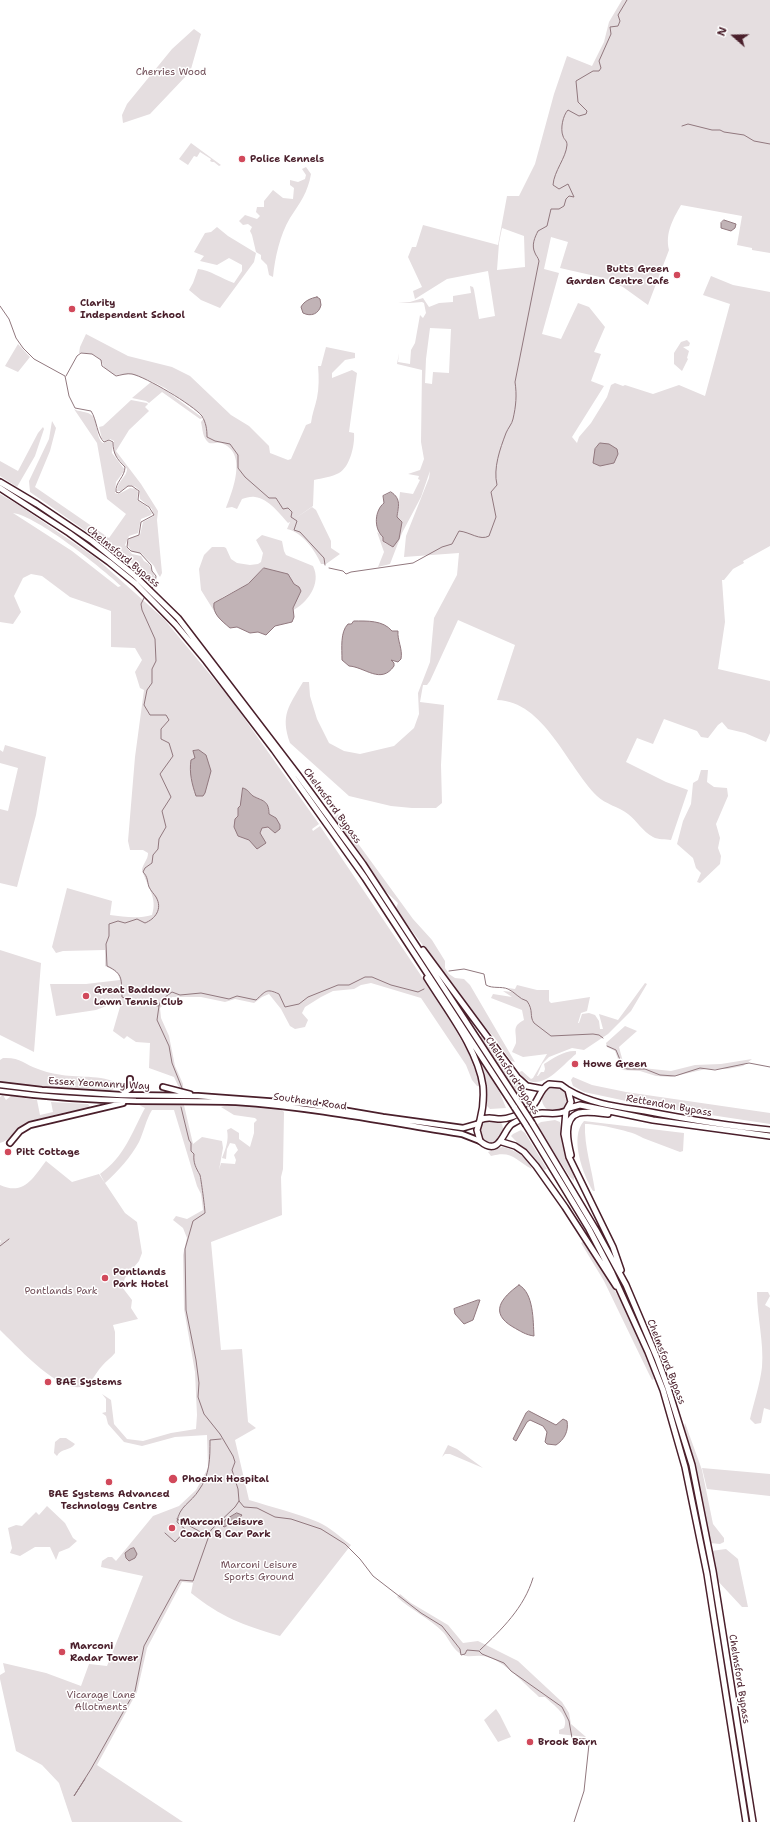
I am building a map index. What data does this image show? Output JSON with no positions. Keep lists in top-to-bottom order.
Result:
{
  "streets": {
    "highway": ["Chelmsford Bypass", "Rettendon Bypass"],
    "main road": ["Essex Yeomanry Way", "Southend Road"]
  },
  "crossings": [
    ["Essex Yeomanry Way", "Southend Road"]
  ],
  "parks": [
    "Cherries Wood",
    "Pontlands Park",
    "Marconi Leisure Sports Ground",
    "Vicarage Lane Allotments"
  ],
  "places": [
    "Police Kennels",
    "Butts Green Garden Centre Cafe",
    "Clarity Independent School",
    "Great Baddow Lawn Tennis Club",
    "Howe Green",
    "Pitt Cottage",
    "Pontlands Park Hotel",
    "BAE Systems",
    "Phoenix Hospital",
    "BAE Systems Advanced Technology Centre",
    "Marconi Leisure Coach & Car Park",
    "Marconi Radar Tower",
    "Brook Barn"
  ],
  "north": "left"
}
